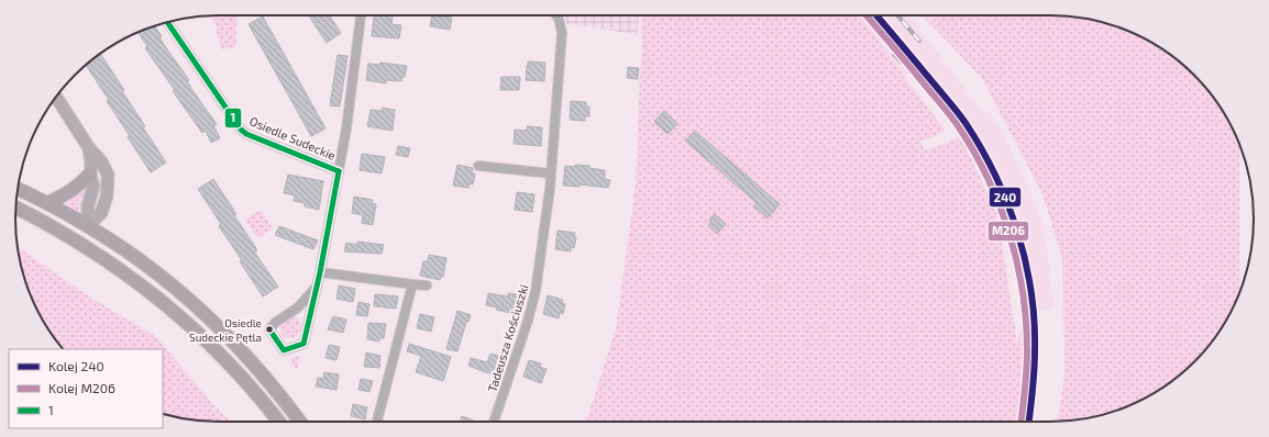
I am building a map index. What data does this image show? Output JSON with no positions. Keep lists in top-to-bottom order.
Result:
{
  "streets": {
    "street": ["Osiedle Sudeckie", "Tadeusza Kościuszki"]
  },
  "places": ["Osiedle Sudeckie Pętla"],
  "lines": ["rail line 240", "rail line M206", "transit line 1"],
  "legend": ["Kolej 240", "Kolej M206", "1"]
}
